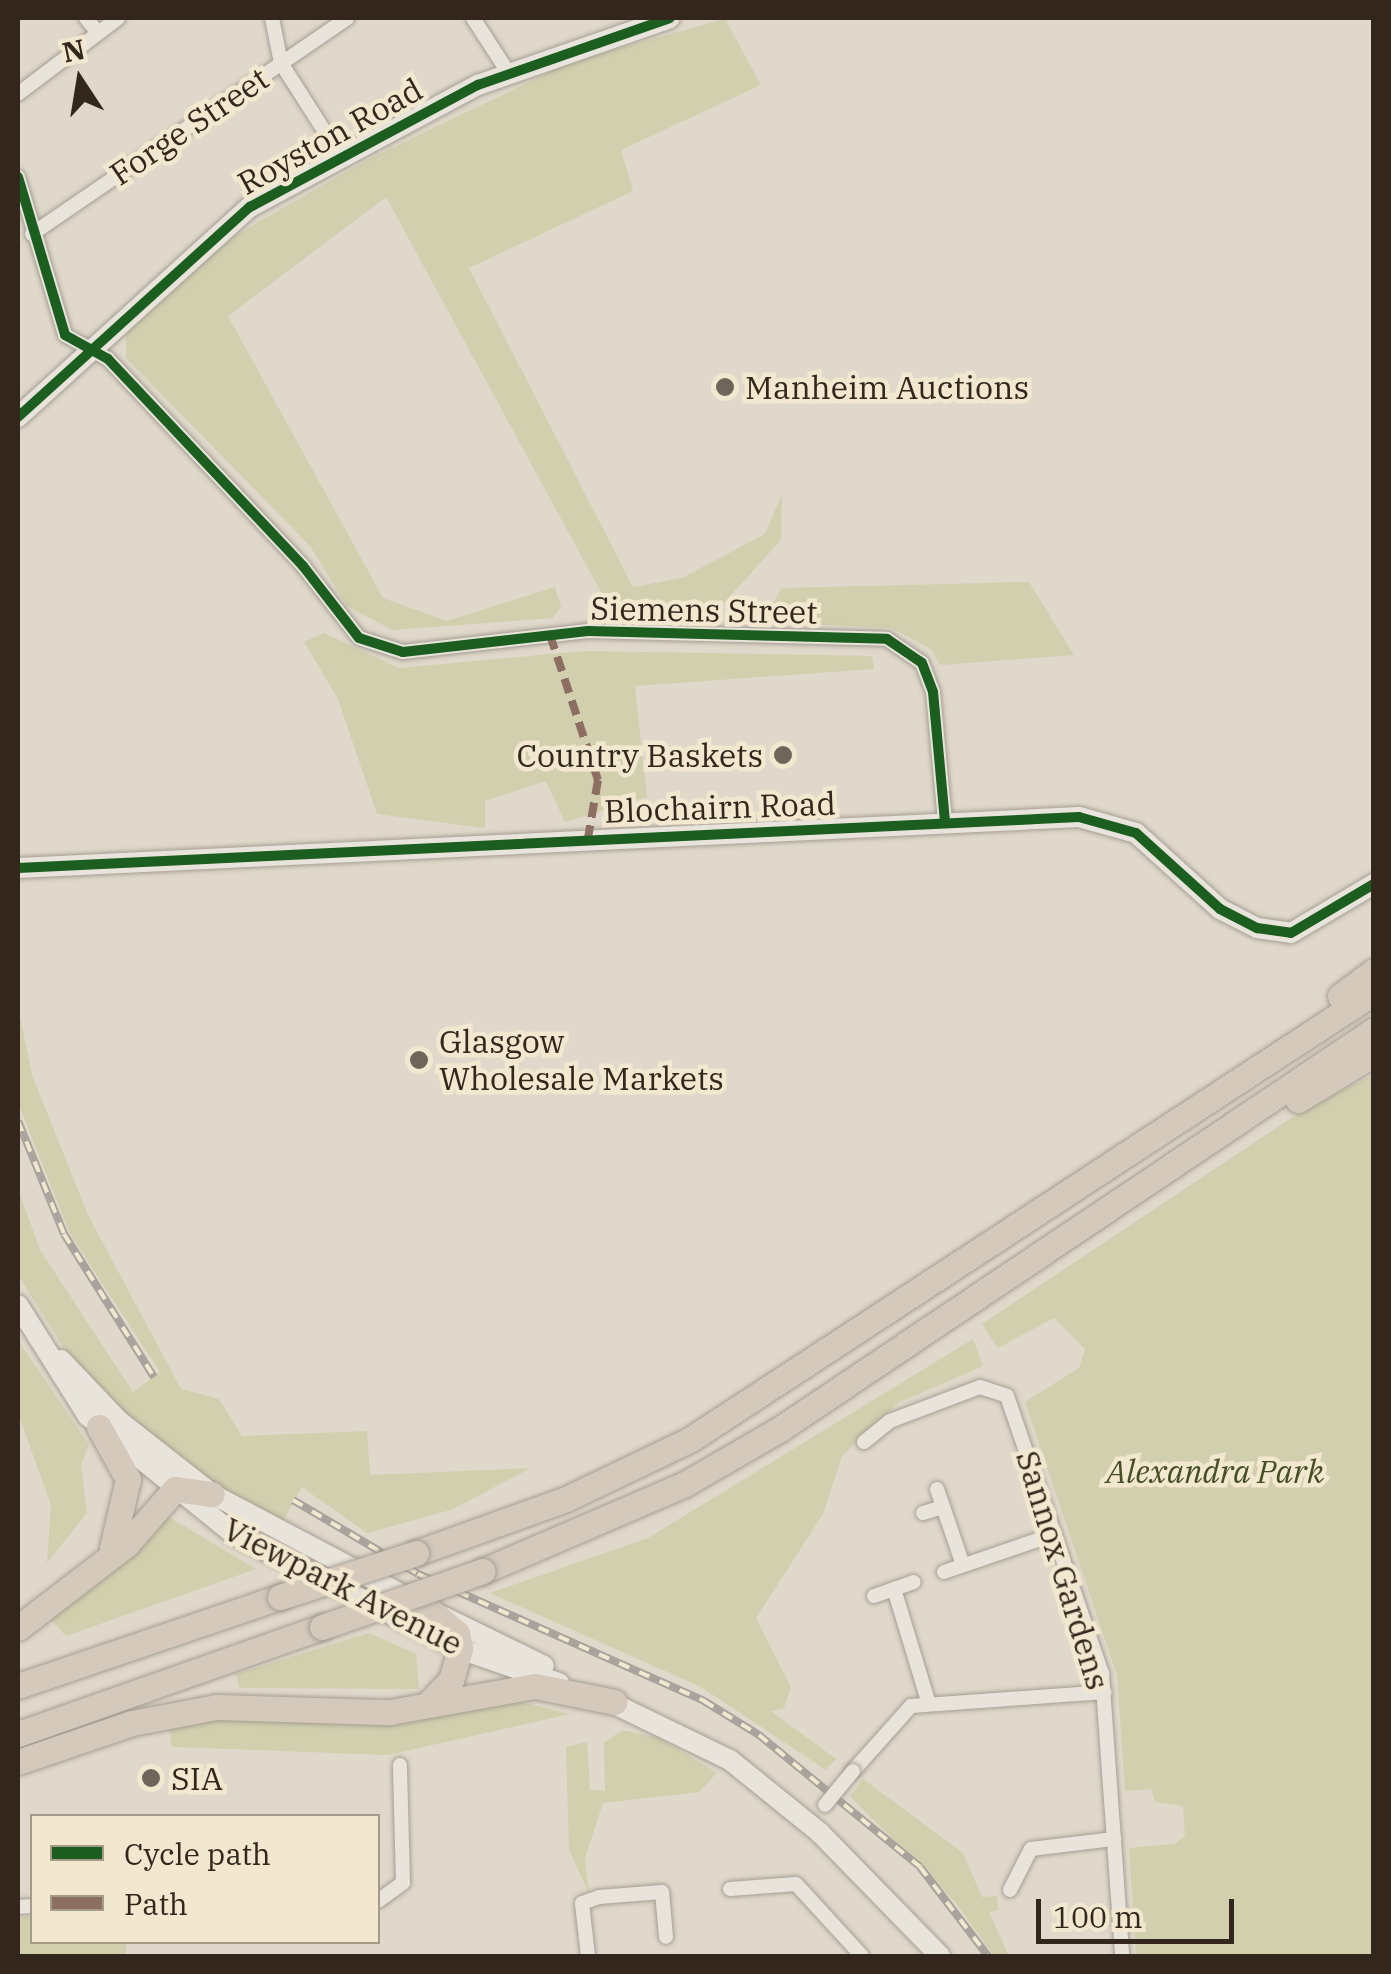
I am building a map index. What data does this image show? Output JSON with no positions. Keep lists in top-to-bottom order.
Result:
{
  "streets": {
    "street": [
      "Forge Street",
      "Royston Road",
      "Siemens Street",
      "Blochairn Road",
      "Sannox Gardens",
      "Viewpark Avenue"
    ]
  },
  "crossings": [
    ["Forge Street", "Siemens Street"],
    ["Royston Road", "Siemens Street"],
    ["Siemens Street", "Blochairn Road"]
  ],
  "parks": ["Alexandra Park"],
  "places": [
    "Manheim Auctions",
    "Country Baskets",
    "Glasgow Wholesale Markets",
    "SIA"
  ],
  "legend": ["Cycle path", "Path"],
  "scale_bar": "100 m",
  "north": "top"
}
